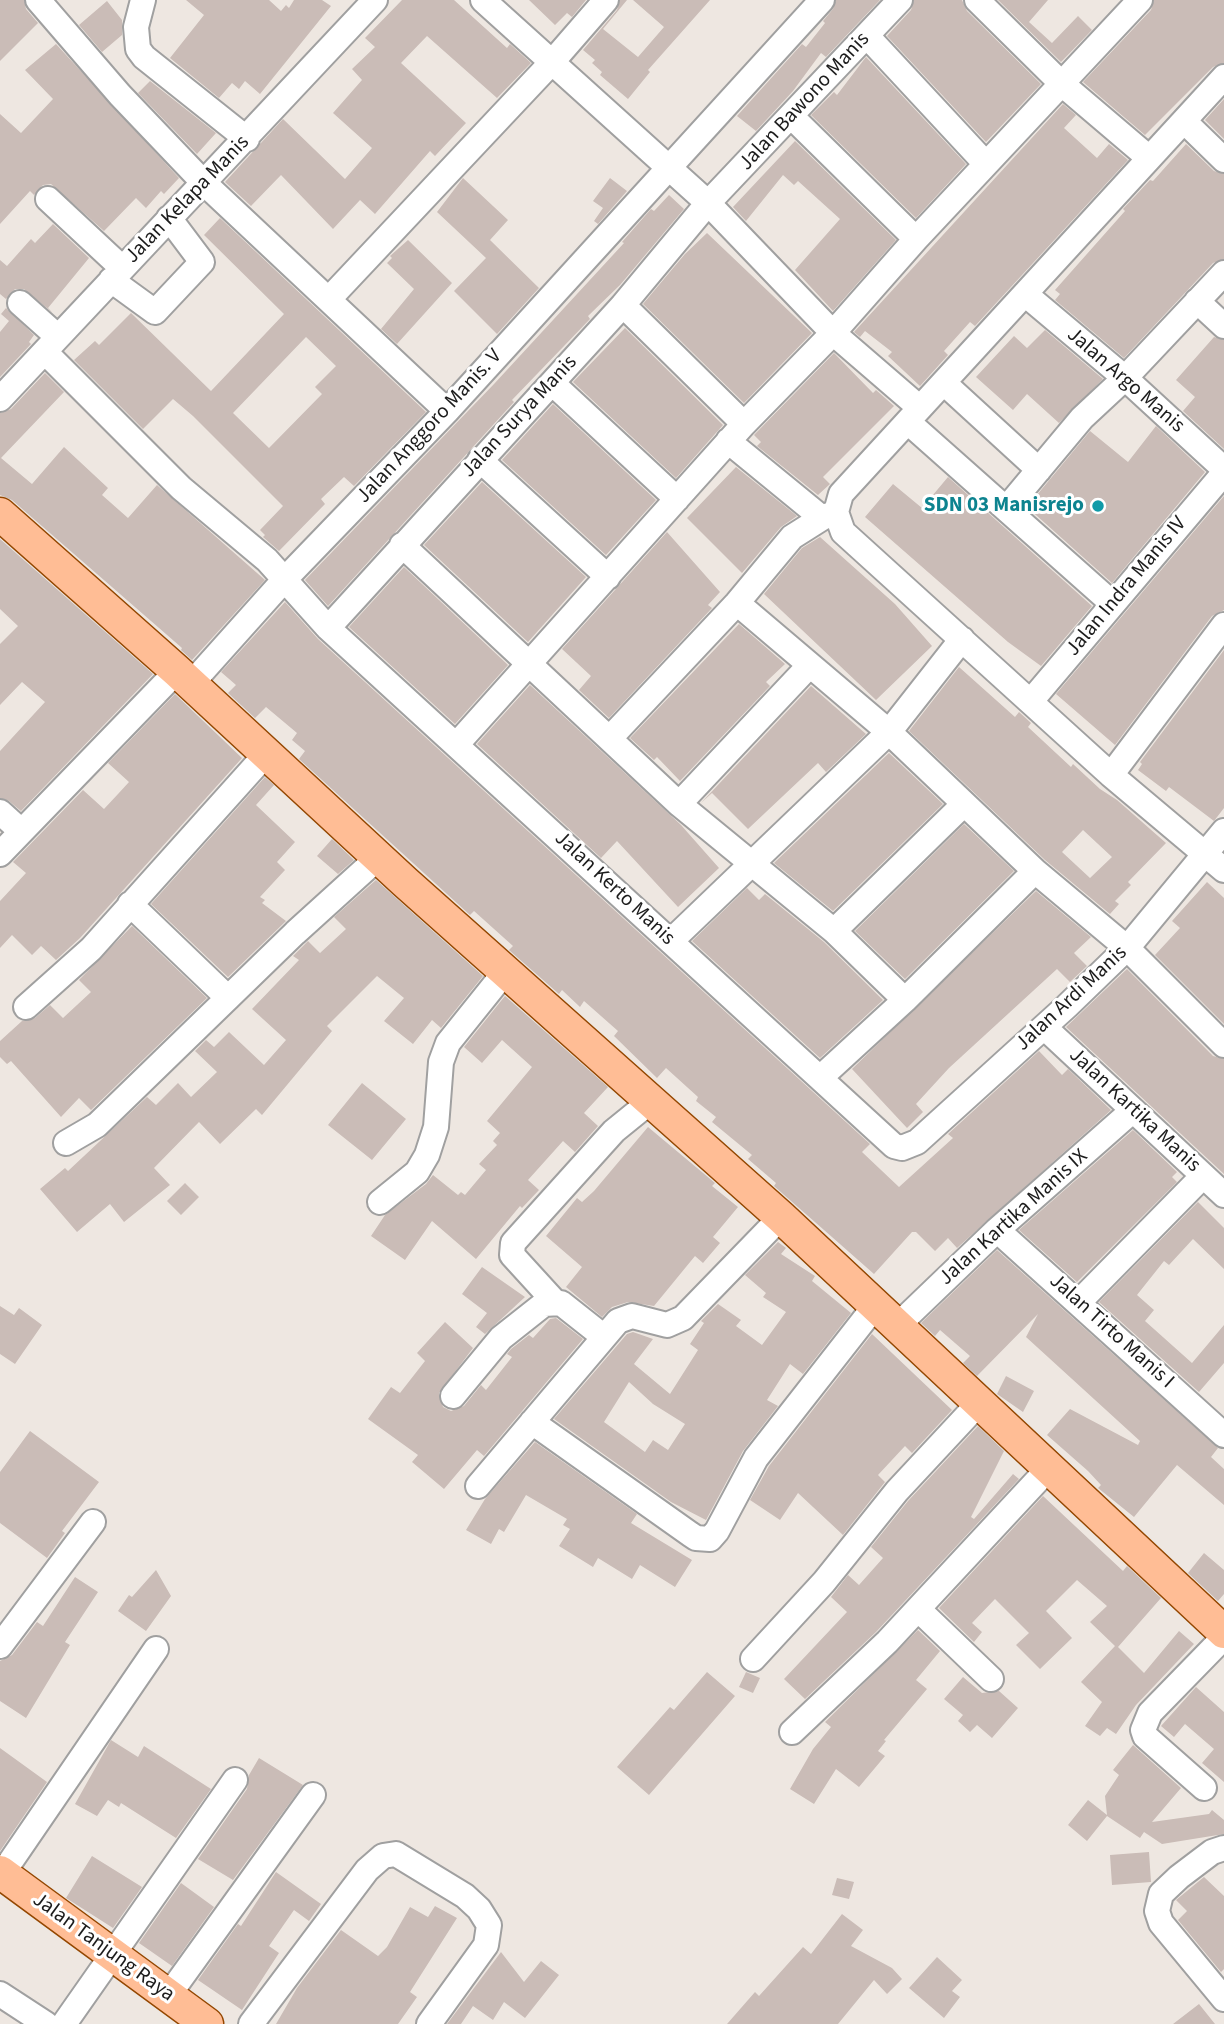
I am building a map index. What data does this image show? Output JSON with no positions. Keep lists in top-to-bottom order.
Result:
{
  "streets": {
    "main road": ["Jalan Tanjung Raya"],
    "street": [
      "Jalan Bawono Manis",
      "Jalan Kelapa Manis",
      "Jalan Argo Manis",
      "Jalan Surya Manis",
      "Jalan Anggoro Manis. V",
      "Jalan Indra Manis IV",
      "Jalan Kerto Manis",
      "Jalan Ardi Manis",
      "Jalan Kartika Manis",
      "Jalan Kartika Manis IX",
      "Jalan Tirto Manis I"
    ]
  },
  "crossings": [
    ["Jalan Bawono Manis", "Jalan Surya Manis"],
    ["Jalan Kelapa Manis", "Jalan Kerto Manis"],
    ["Jalan Argo Manis", "Jalan Indra Manis IV"],
    ["Jalan Surya Manis", "Jalan Kerto Manis"],
    ["Jalan Anggoro Manis. V", "Jalan Kerto Manis"],
    ["Jalan Kerto Manis", "Jalan Ardi Manis"],
    ["Jalan Ardi Manis", "Jalan Kartika Manis"],
    ["Jalan Kartika Manis", "Jalan Kartika Manis IX"],
    ["Jalan Kartika Manis IX", "Jalan Tirto Manis I"]
  ],
  "places": ["SDN 03 Manisrejo"]
}
